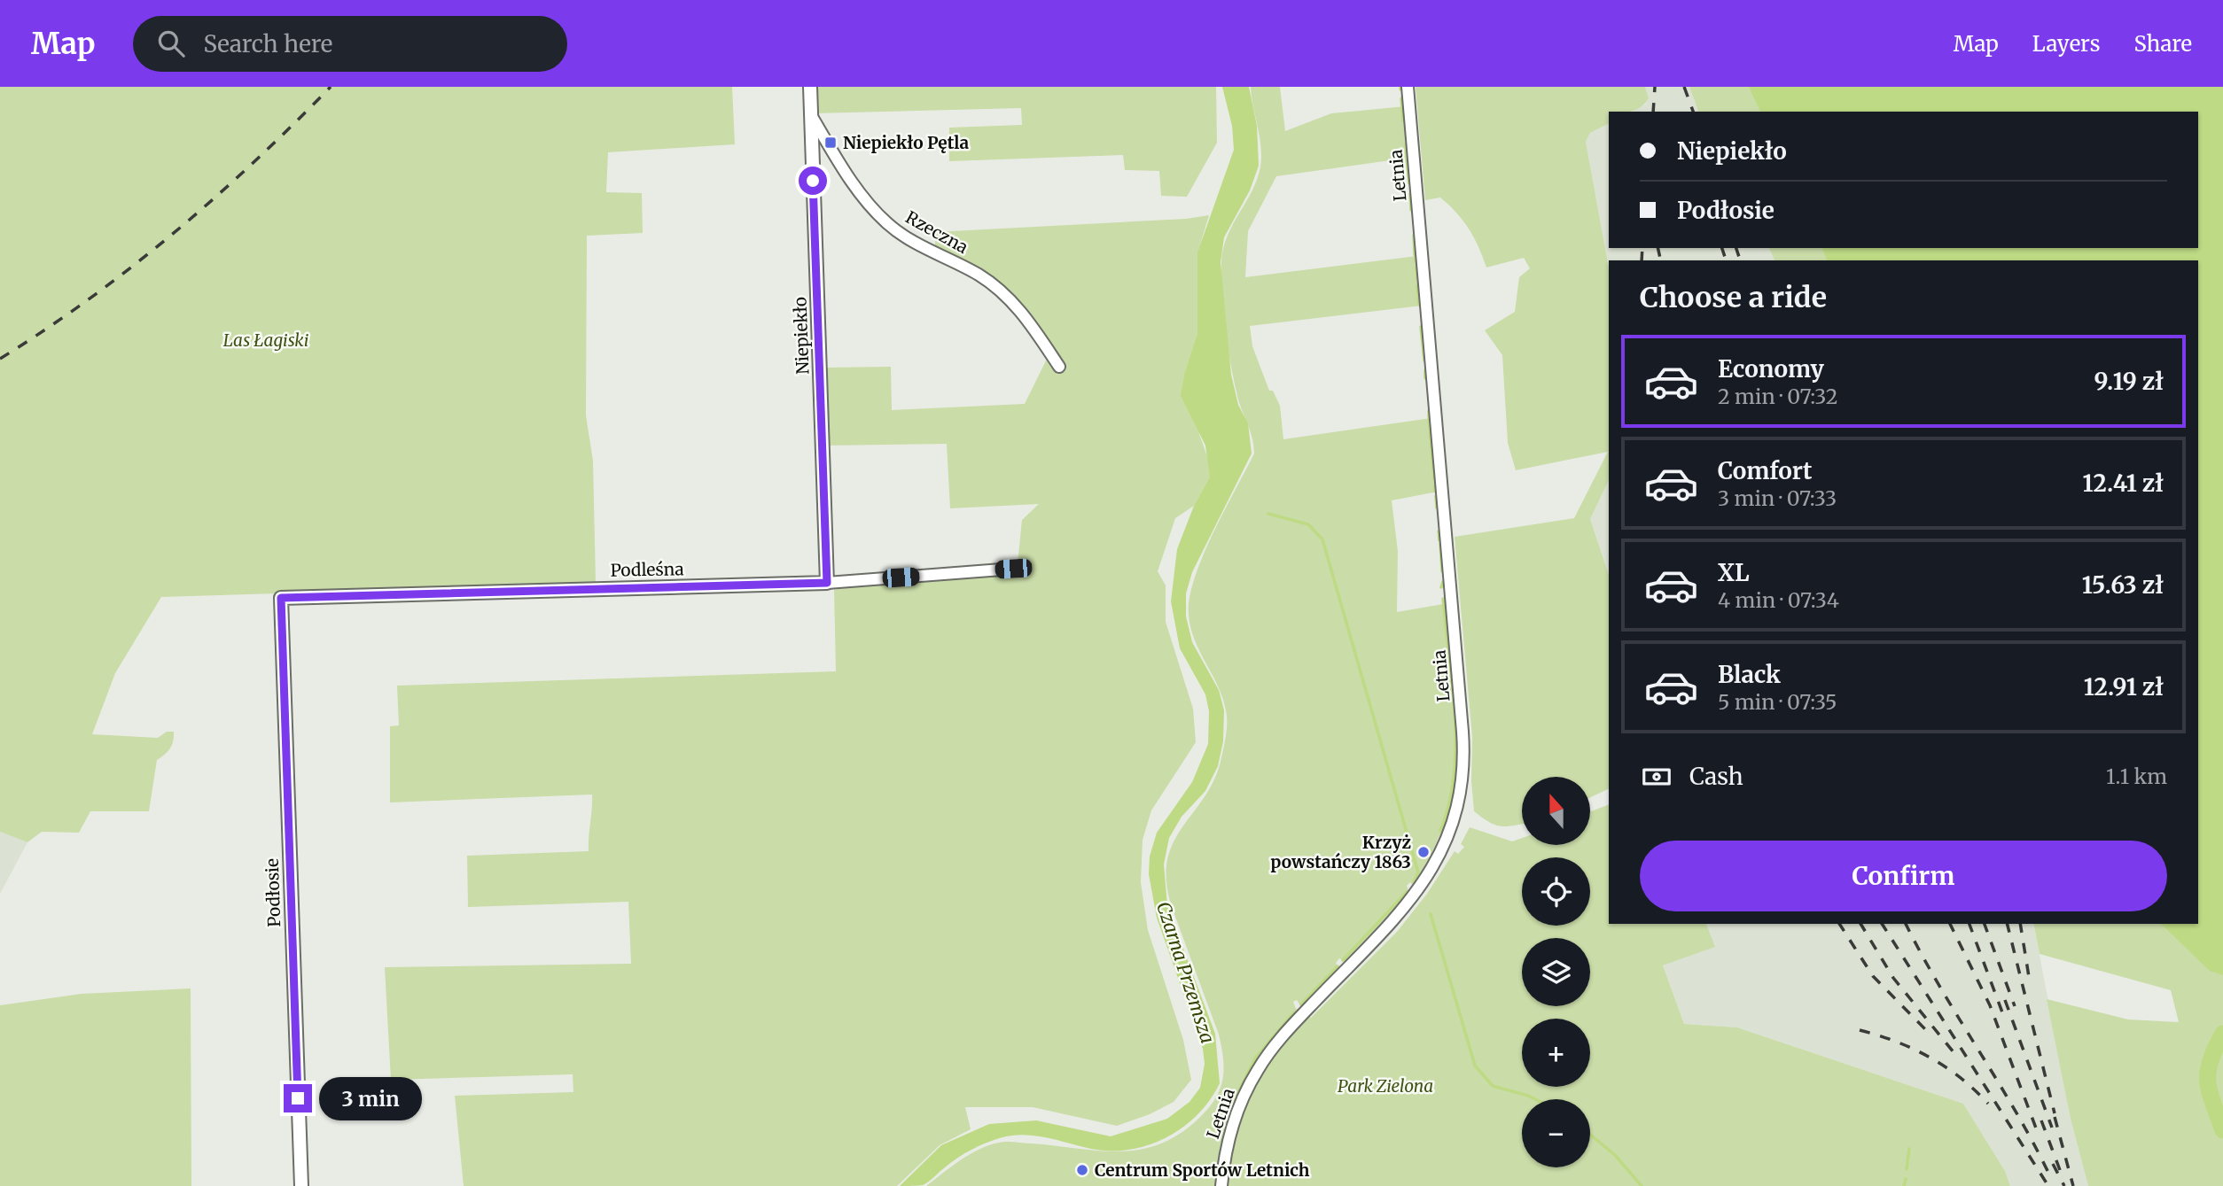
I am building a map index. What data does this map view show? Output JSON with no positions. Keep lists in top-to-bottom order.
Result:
{
  "streets": {
    "street": [
      "Letnia",
      "Rzeczna",
      "Niepiekło",
      "Podleśna",
      "Podłosie"
    ]
  },
  "crossings": [
    ["Rzeczna", "Niepiekło"],
    ["Niepiekło", "Podleśna"],
    ["Podleśna", "Podłosie"]
  ],
  "water": ["Czarna Przemsza"],
  "parks": ["Las Łagiski", "Park Zielona"],
  "places": {
    "transit": ["Niepiekło Pętla"],
    "other": ["Krzyż powstańczy 1863", "Centrum Sportów Letnich"]
  },
  "north": "top",
  "page": {
    "header": "Map",
    "search": "Search here",
    "nav": ["Map", "Layers", "Share"],
    "banner": ["Niepiekło", "Podłosie"],
    "heading": "Choose a ride",
    "list": [
      {
        "name": "Economy",
        "note": "2 min · 07:32",
        "value": "9.19 zł"
      },
      {
        "name": "Comfort",
        "note": "3 min · 07:33",
        "value": "12.41 zł"
      },
      {
        "name": "XL",
        "note": "4 min · 07:34",
        "value": "15.63 zł"
      },
      {
        "name": "Black",
        "note": "5 min · 07:35",
        "value": "12.91 zł"
      }
    ],
    "pay": ["Cash", "1.1 km"],
    "map_buttons": ["+", "−"],
    "buttons": "Confirm",
    "bubble": "3 min"
  }
}
